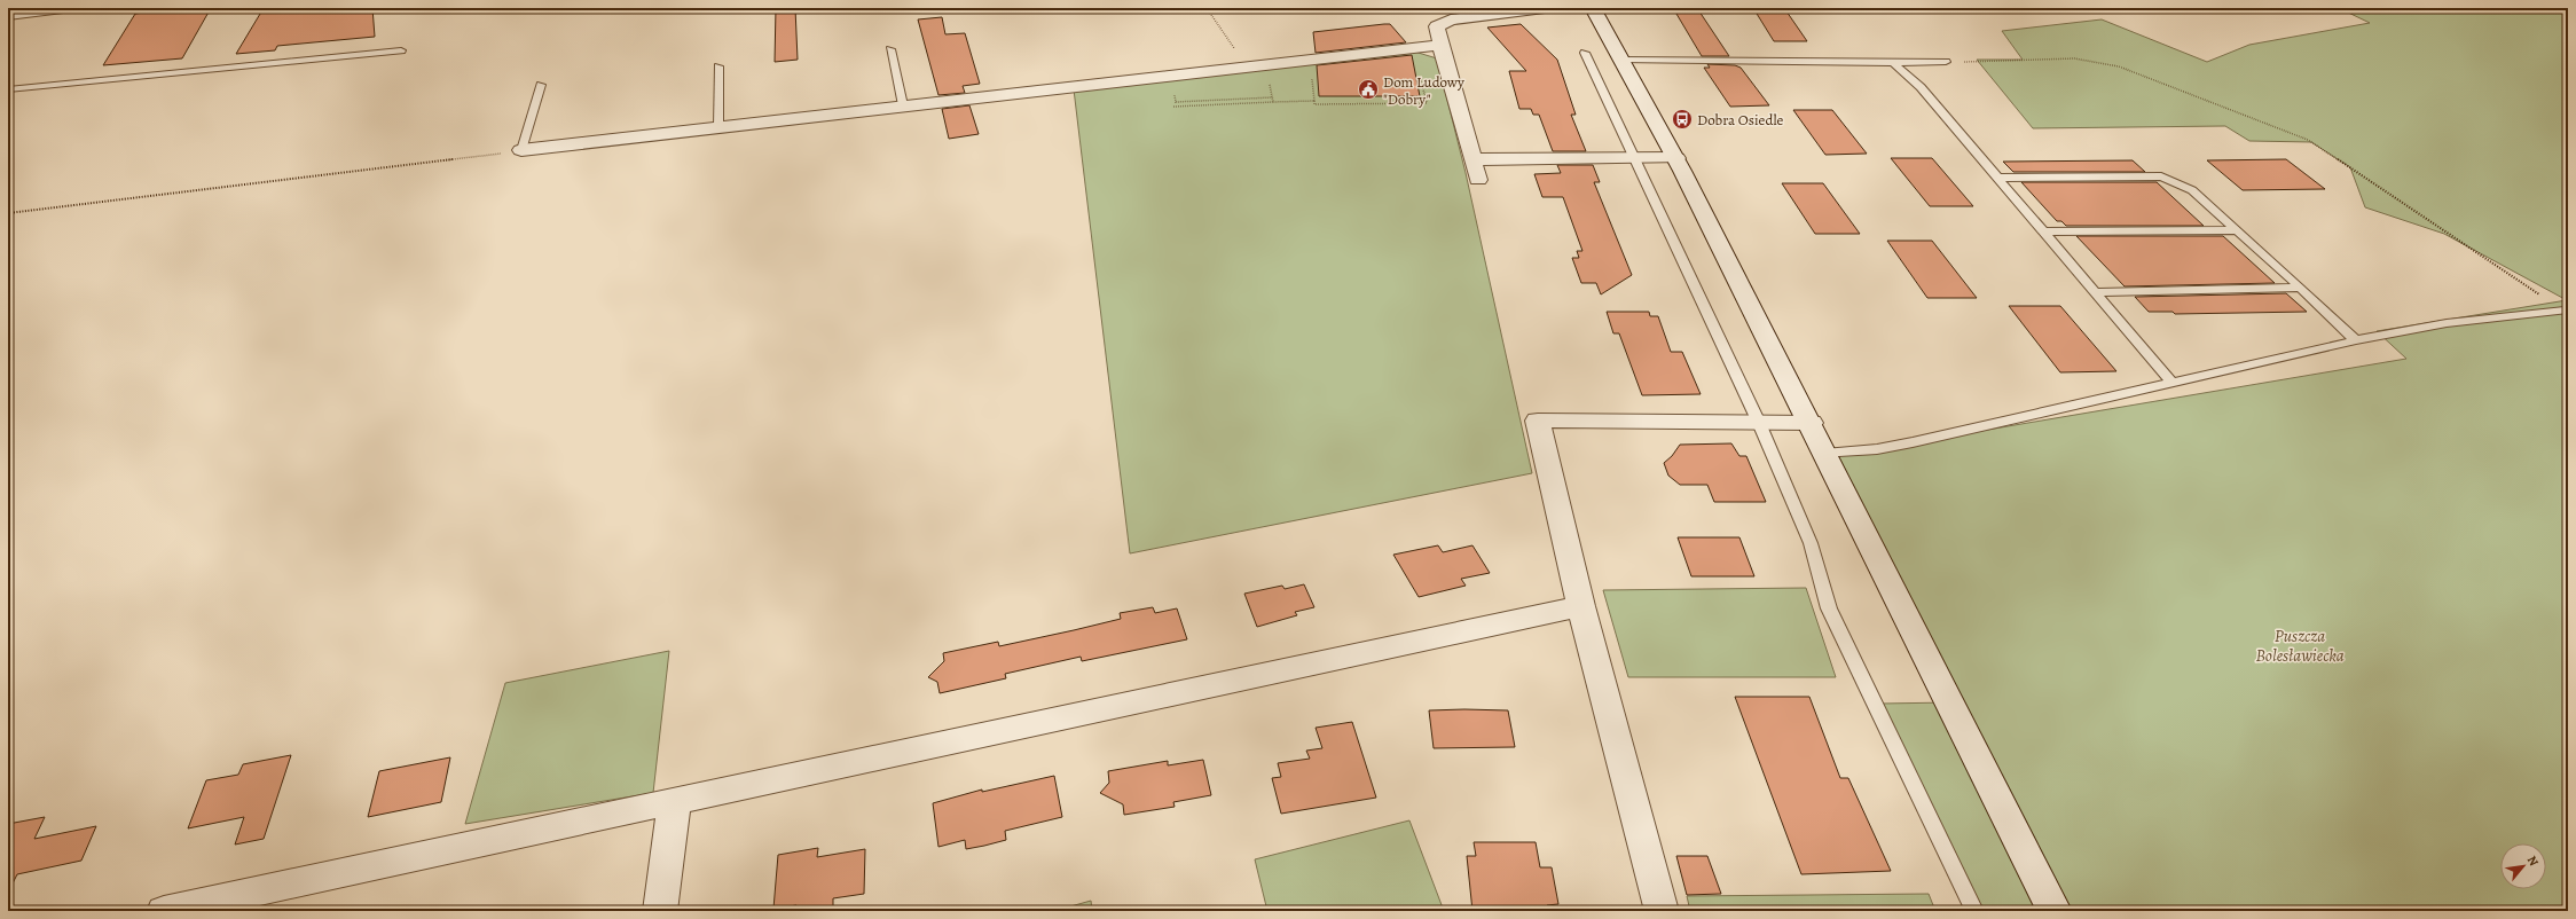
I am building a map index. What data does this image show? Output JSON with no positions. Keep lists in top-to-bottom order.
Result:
{
  "parks": ["Puszcza Bolesławiecka"],
  "places": {
    "public building": ["Dom Ludowy \"Dobry\""],
    "bus stop": ["Dobra Osiedle"]
  },
  "north": "top right"
}
